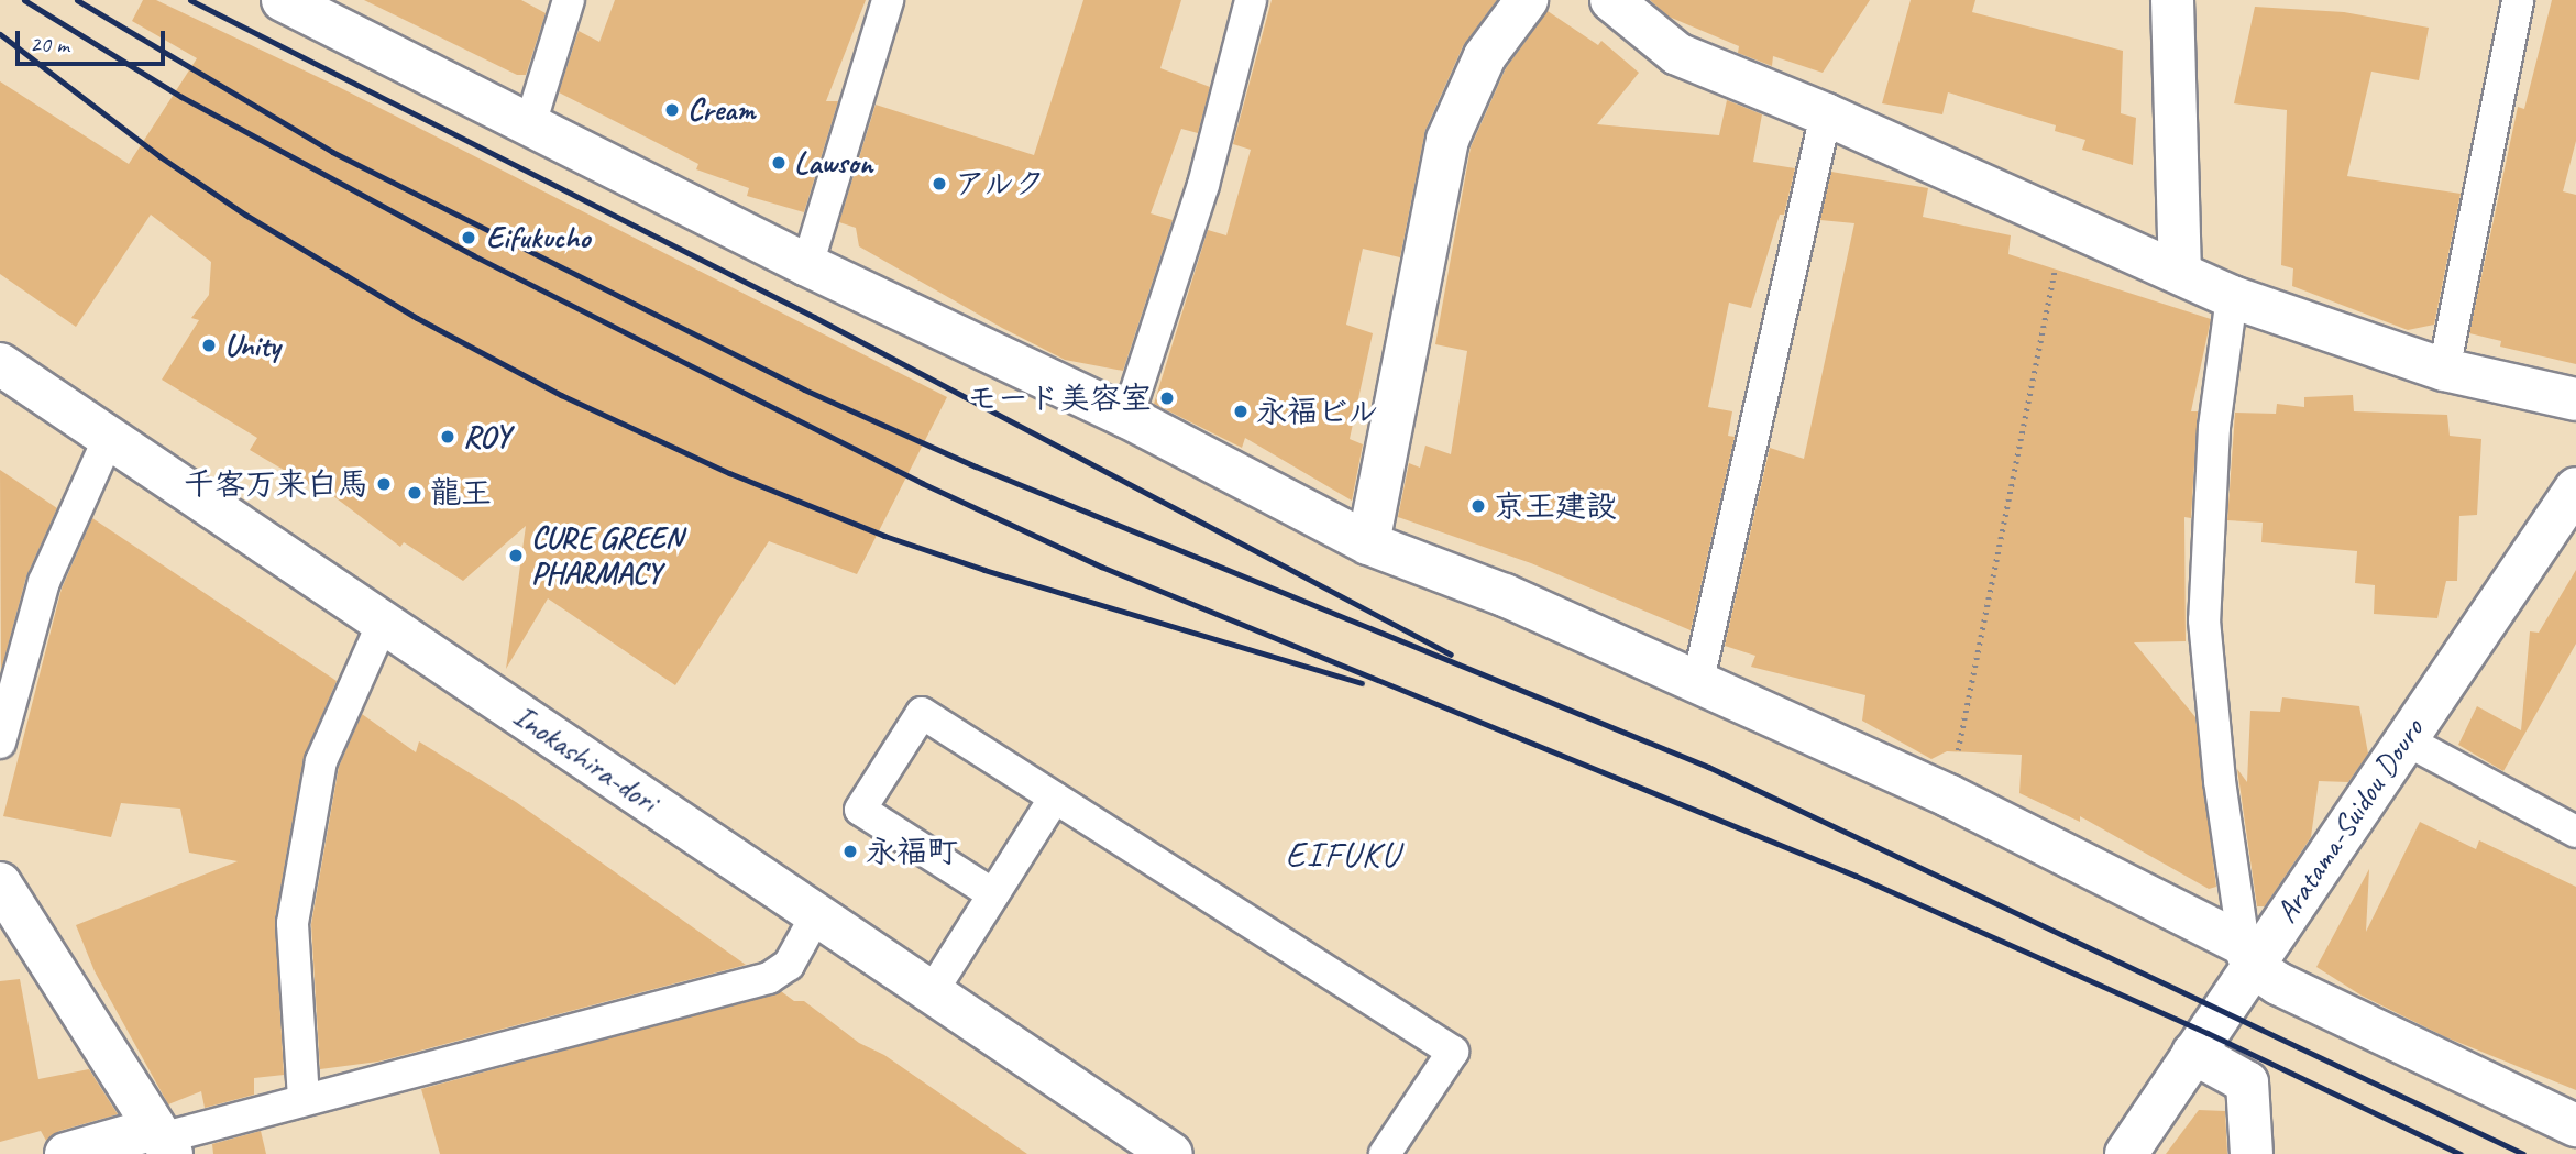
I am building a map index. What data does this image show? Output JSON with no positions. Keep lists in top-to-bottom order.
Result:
{
  "streets": {
    "street": ["Inokashira-dori", "Aratama-Suidou Douro"]
  },
  "districts": ["EIFUKU"],
  "places": [
    "Cream",
    "Lawson",
    "アルク",
    "Eifukucho",
    "Unity",
    "モード美容室",
    "永福ビル",
    "ROY",
    "千客万来白馬",
    "龍王",
    "京王建設",
    "CURE GREEN PHARMACY",
    "永福町"
  ],
  "scale_bar": "20 m"
}
